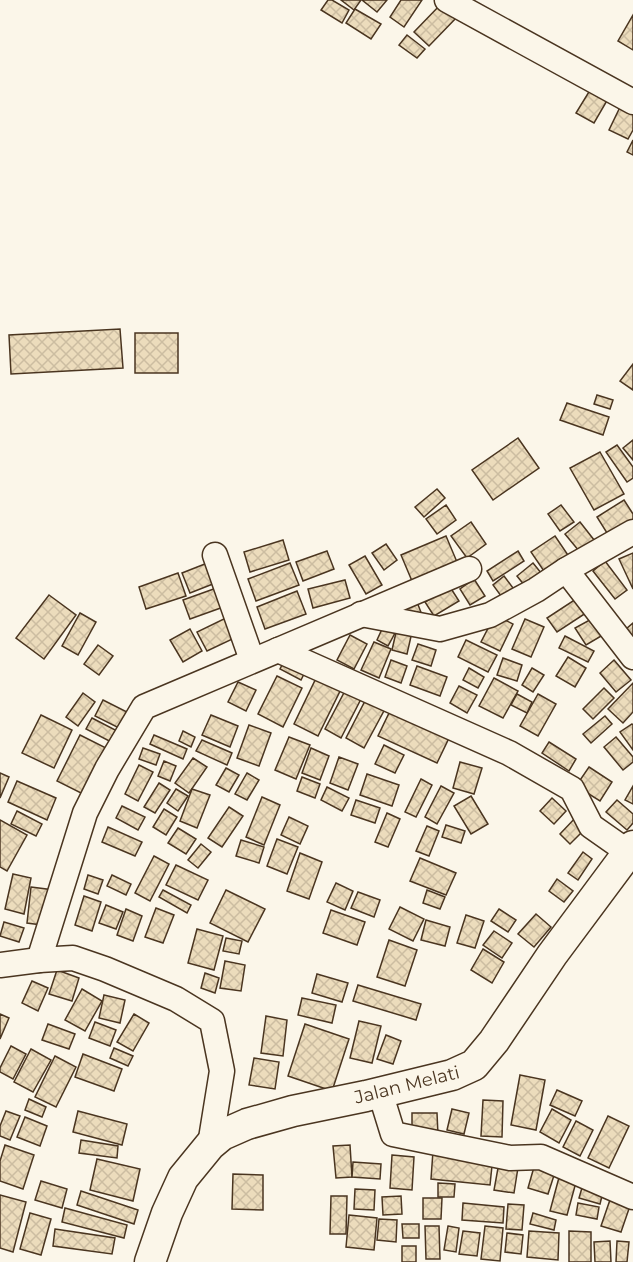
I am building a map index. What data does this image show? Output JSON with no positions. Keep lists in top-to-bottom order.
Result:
{
  "streets": {
    "main road": ["Jalan Melati"]
  }
}
